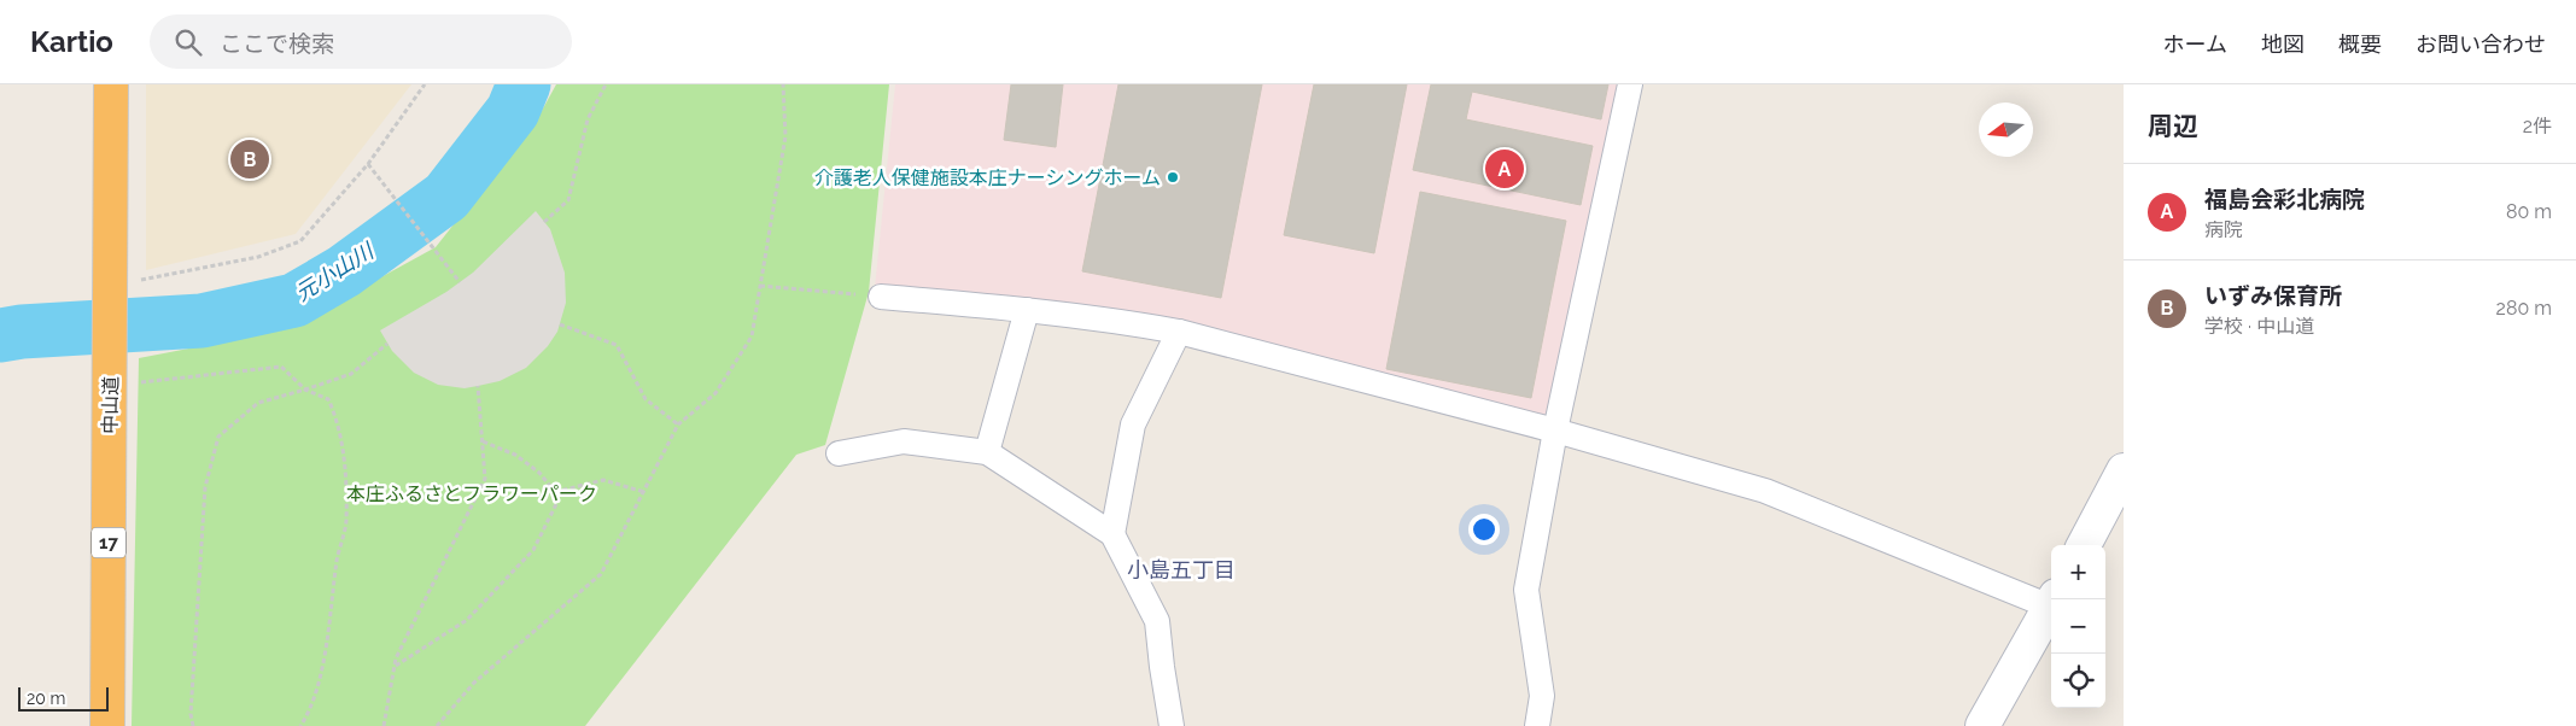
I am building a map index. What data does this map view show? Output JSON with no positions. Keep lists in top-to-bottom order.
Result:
{
  "streets": {
    "highway": ["中山道", "17"]
  },
  "districts": ["小島五丁目"],
  "water": ["元小山川"],
  "parks": ["本庄ふるさとフラワーパーク"],
  "places": ["介護老人保健施設本庄ナーシングホーム"],
  "scale_bar": "20 m",
  "north": "left",
  "page": {
    "header": "Kartio",
    "search": "ここで検索",
    "nav": [
      "ホーム",
      "地図",
      "概要",
      "お問い合わせ"
    ],
    "heading": ["周辺", "2件"],
    "pins": ["B", "A"],
    "list": [
      {
        "mark": "A",
        "name": "福島会彩北病院",
        "note": "病院",
        "value": "80 m"
      },
      {
        "mark": "B",
        "name": "いずみ保育所",
        "note": "学校 · 中山道",
        "value": "280 m"
      }
    ],
    "map_buttons": ["+", "−"],
    "scale": "20 m"
  }
}
